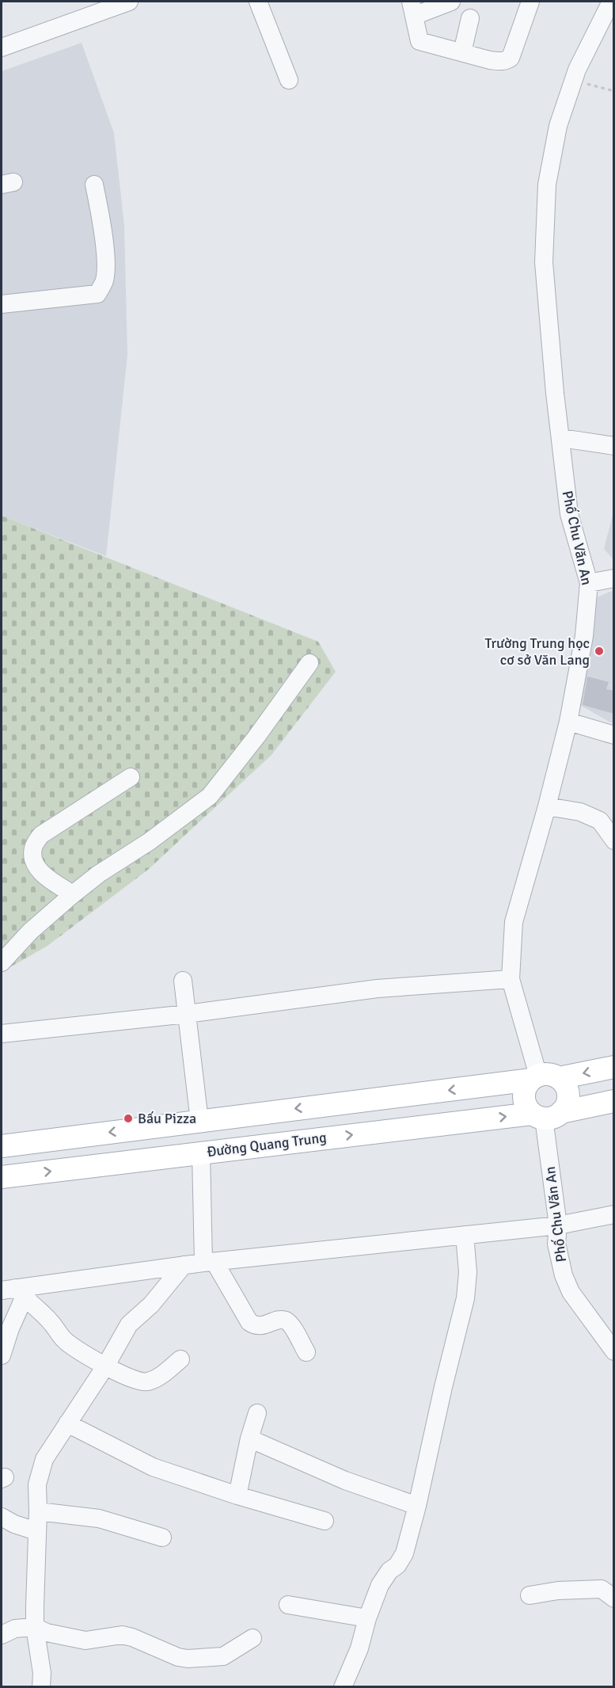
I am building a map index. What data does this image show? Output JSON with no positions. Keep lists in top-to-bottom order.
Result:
{
  "streets": {
    "main road": ["Đường Quang Trung"],
    "street": ["Phố Chu Văn An"]
  },
  "crossings": [
    ["Phố Chu Văn An", "Đường Quang Trung"]
  ],
  "places": ["Trường Trung học cơ sở Văn Lang", "Bấu Pizza"]
}
